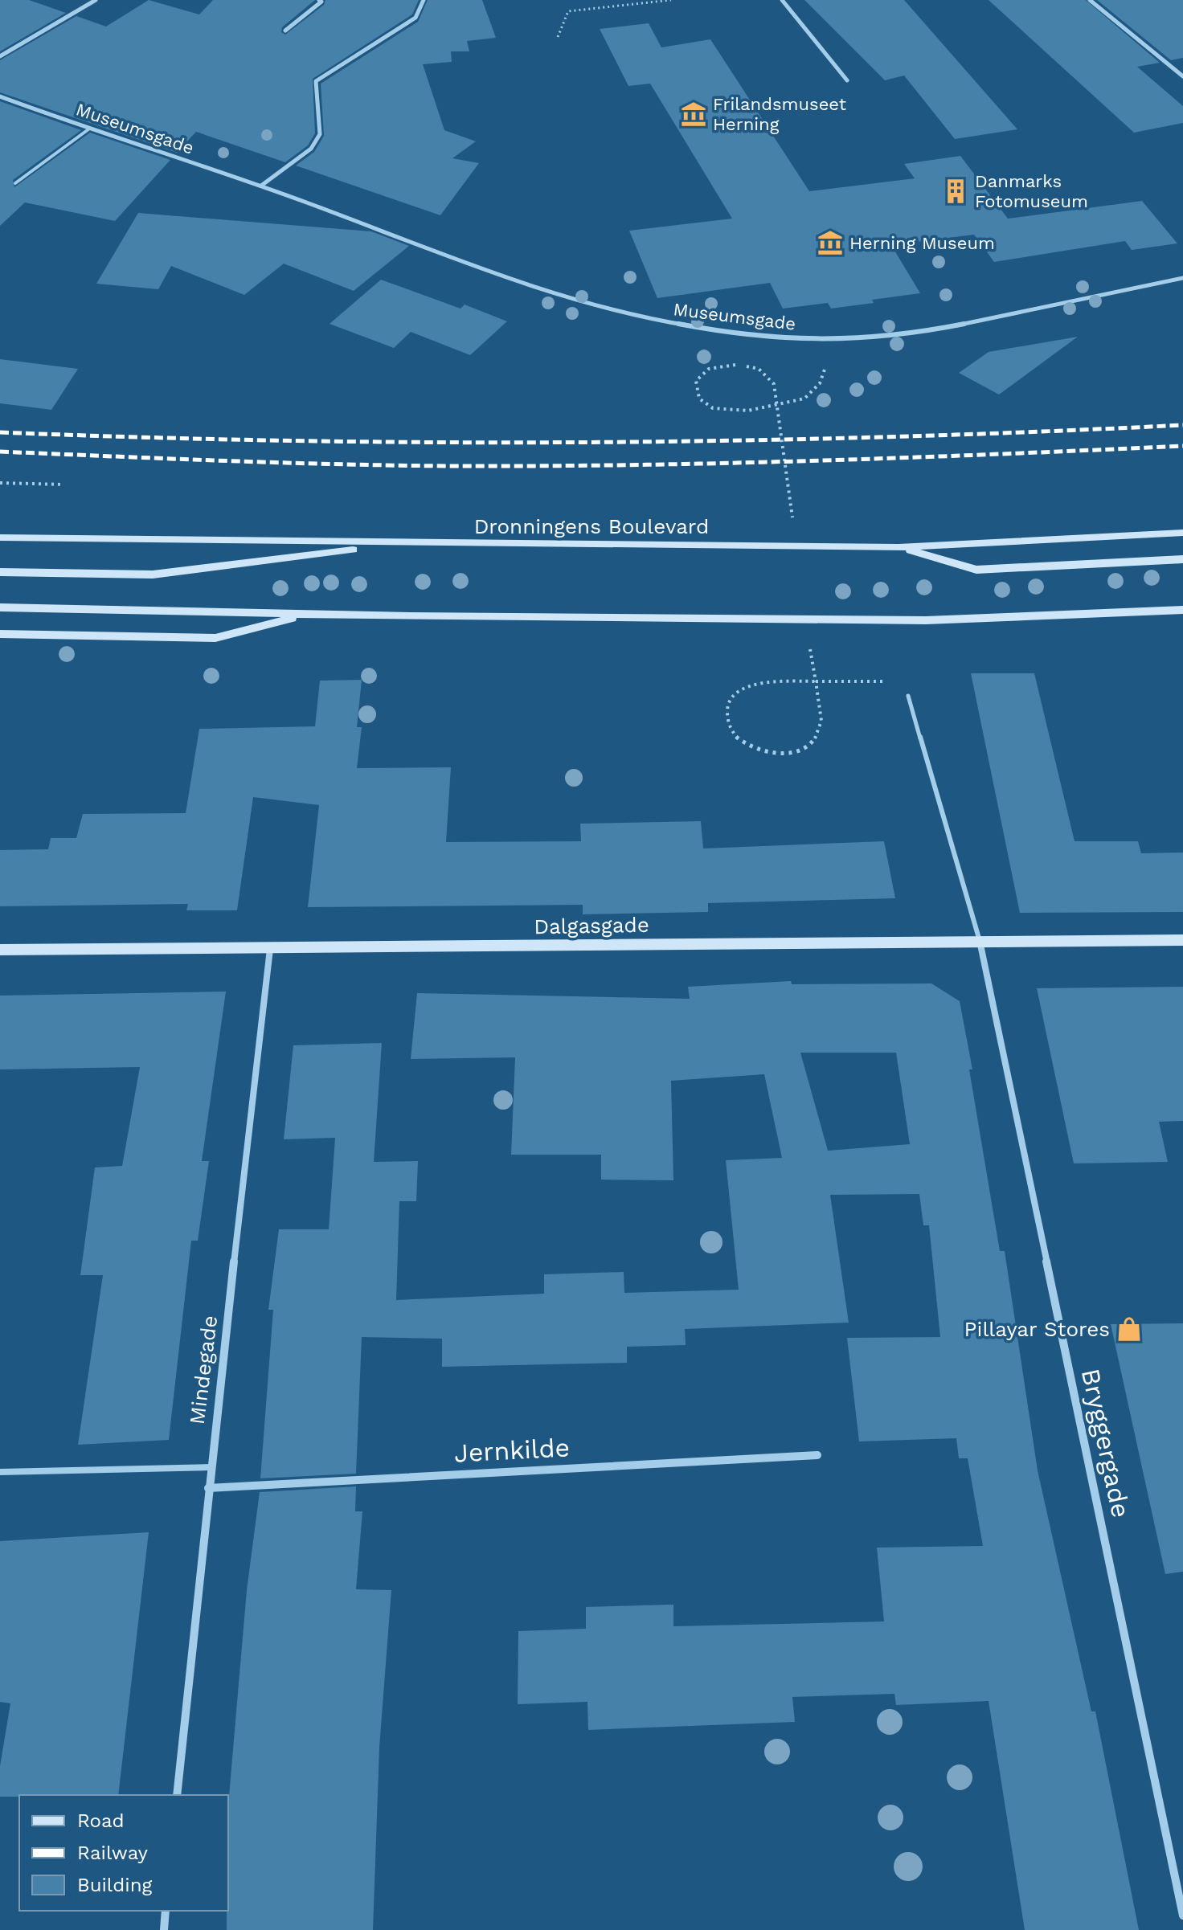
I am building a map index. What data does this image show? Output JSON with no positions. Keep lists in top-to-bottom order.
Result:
{
  "streets": {
    "main road": ["Dronningens Boulevard", "Dalgasgade"],
    "street": [
      "Museumsgade",
      "Mindegade",
      "Bryggergade",
      "Jernkilde"
    ]
  },
  "crossings": [
    ["Dalgasgade", "Mindegade"],
    ["Dalgasgade", "Bryggergade"],
    ["Mindegade", "Jernkilde"]
  ],
  "places": {
    "museum": ["Frilandsmuseet Herning", "Herning Museum"],
    "building": ["Danmarks Fotomuseum"],
    "shop": ["Pillayar Stores"]
  },
  "legend": ["Road", "Railway", "Building"]
}
